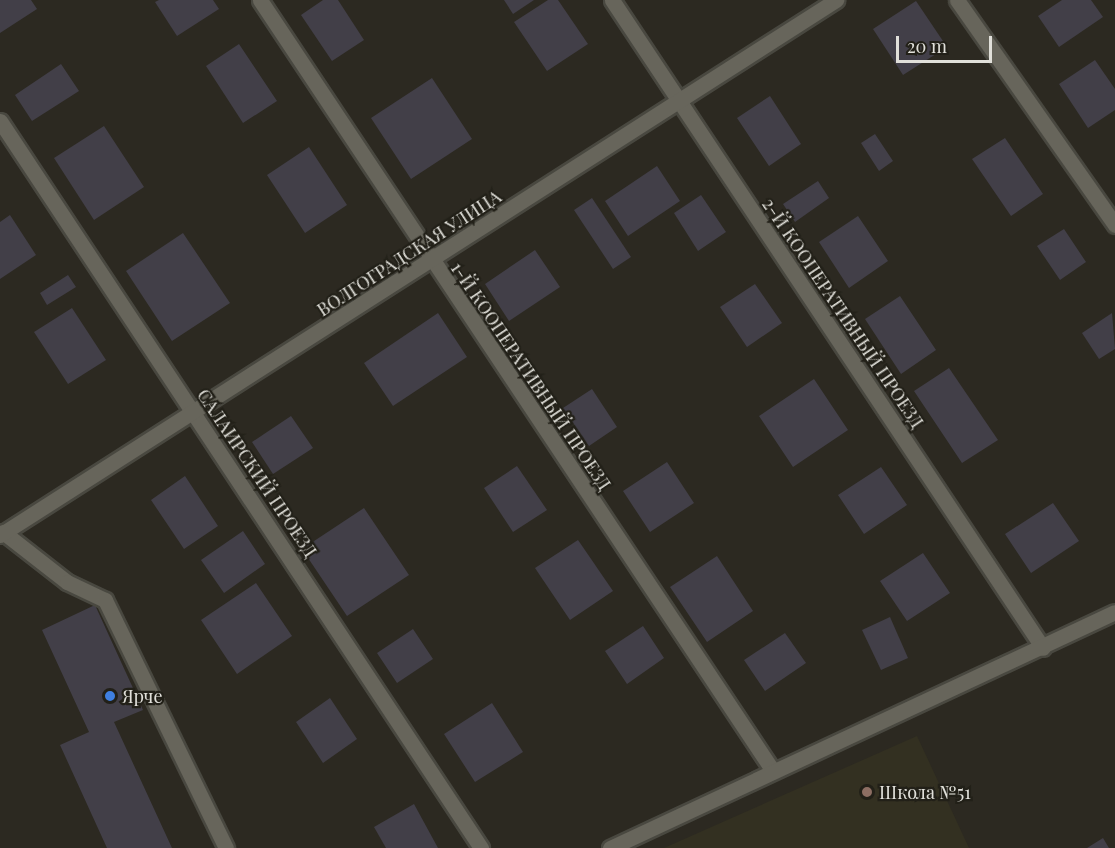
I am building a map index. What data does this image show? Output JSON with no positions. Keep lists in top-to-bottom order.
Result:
{
  "streets": {
    "street": [
      "ВОЛГОГРАДСКАЯ УЛИЦА",
      "2-Й КООПЕРАТИВНЫЙ ПРОЕЗД",
      "1-Й КООПЕРАТИВНЫЙ ПРОЕЗД",
      "САЛАИРСКИЙ ПРОЕЗД"
    ]
  },
  "crossings": [
    ["ВОЛГОГРАДСКАЯ УЛИЦА", "2-Й КООПЕРАТИВНЫЙ ПРОЕЗД"],
    ["ВОЛГОГРАДСКАЯ УЛИЦА", "1-Й КООПЕРАТИВНЫЙ ПРОЕЗД"],
    ["ВОЛГОГРАДСКАЯ УЛИЦА", "САЛАИРСКИЙ ПРОЕЗД"]
  ],
  "places": ["Ярче", "Школа №51"],
  "scale_bar": "20 m"
}
